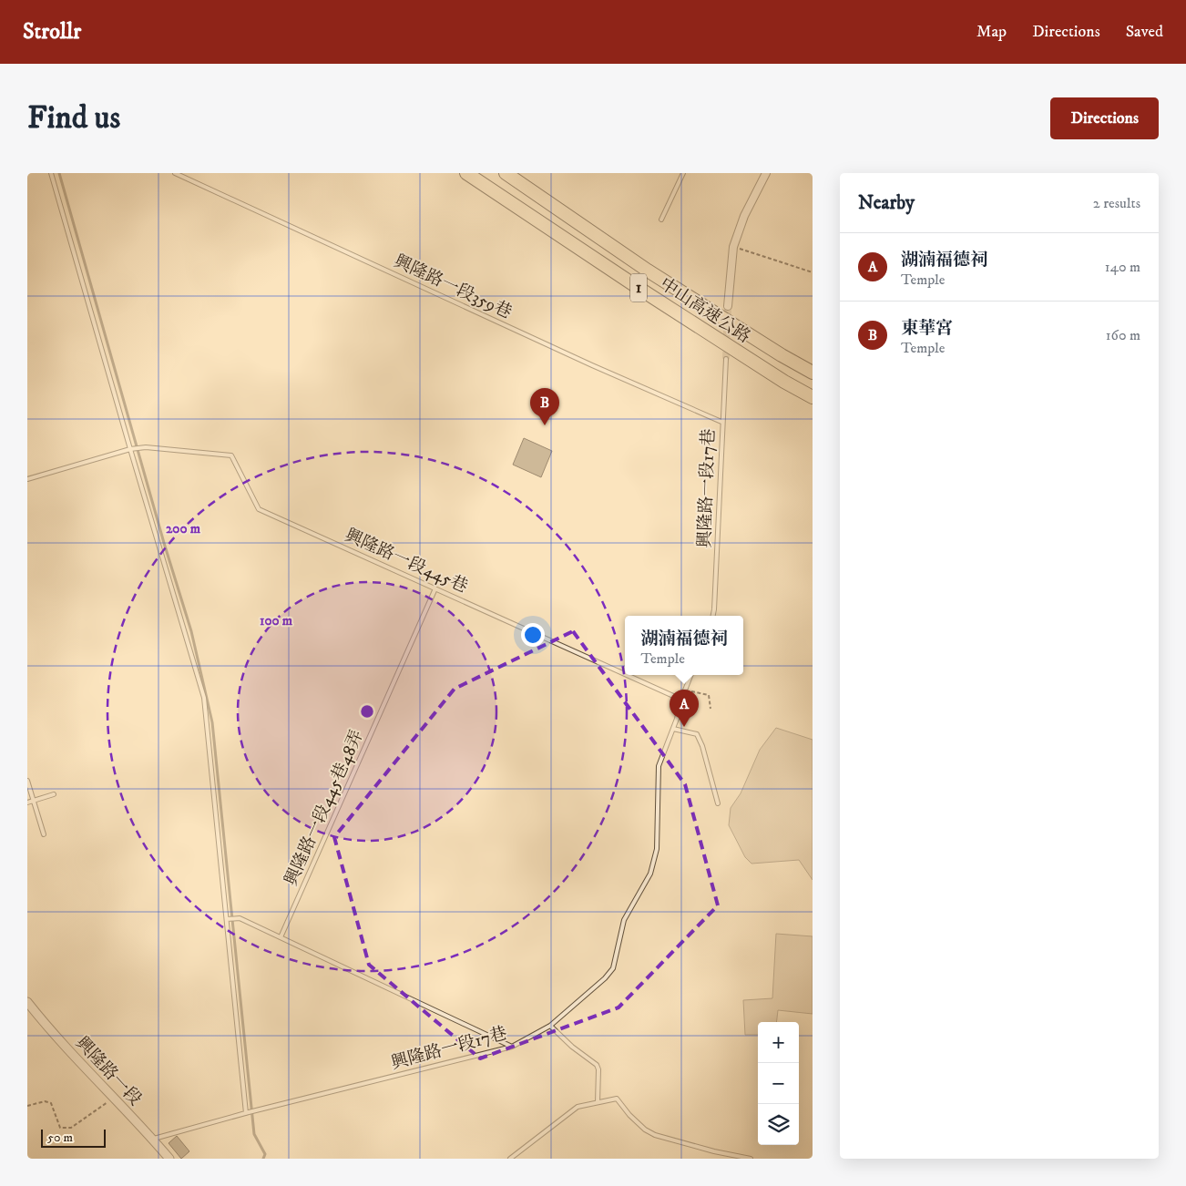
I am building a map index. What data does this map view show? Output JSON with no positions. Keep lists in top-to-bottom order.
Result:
{
  "streets": {
    "highway": ["1", "中山高速公路"],
    "street": ["興隆路一段"],
    "lane": [
      "興隆路一段359巷",
      "興隆路一段17巷",
      "興隆路一段445巷",
      "興隆路一段445巷48弄"
    ]
  },
  "crossings": [
    ["興隆路一段359巷", "興隆路一段17巷"],
    ["興隆路一段17巷", "興隆路一段445巷"],
    ["興隆路一段17巷", "興隆路一段"],
    ["興隆路一段445巷", "興隆路一段445巷48弄"]
  ],
  "scale_bar": "50 m",
  "page": {
    "header": "Strollr",
    "nav": ["Map", "Directions", "Saved"],
    "buttons": "Directions",
    "title": "Find us",
    "heading": ["Nearby", "2 results"],
    "list": [
      {
        "mark": "A",
        "name": "湖湳福德祠",
        "note": "Temple",
        "value": "140 m"
      },
      {
        "mark": "B",
        "name": "東華宮",
        "note": "Temple",
        "value": "160 m"
      }
    ],
    "pins": ["B", "A"],
    "popup": ["湖湳福德祠", "Temple"],
    "map_buttons": ["+", "−"],
    "scale": "50 m"
  },
  "rings": ["200 m", "100 m"]
}
